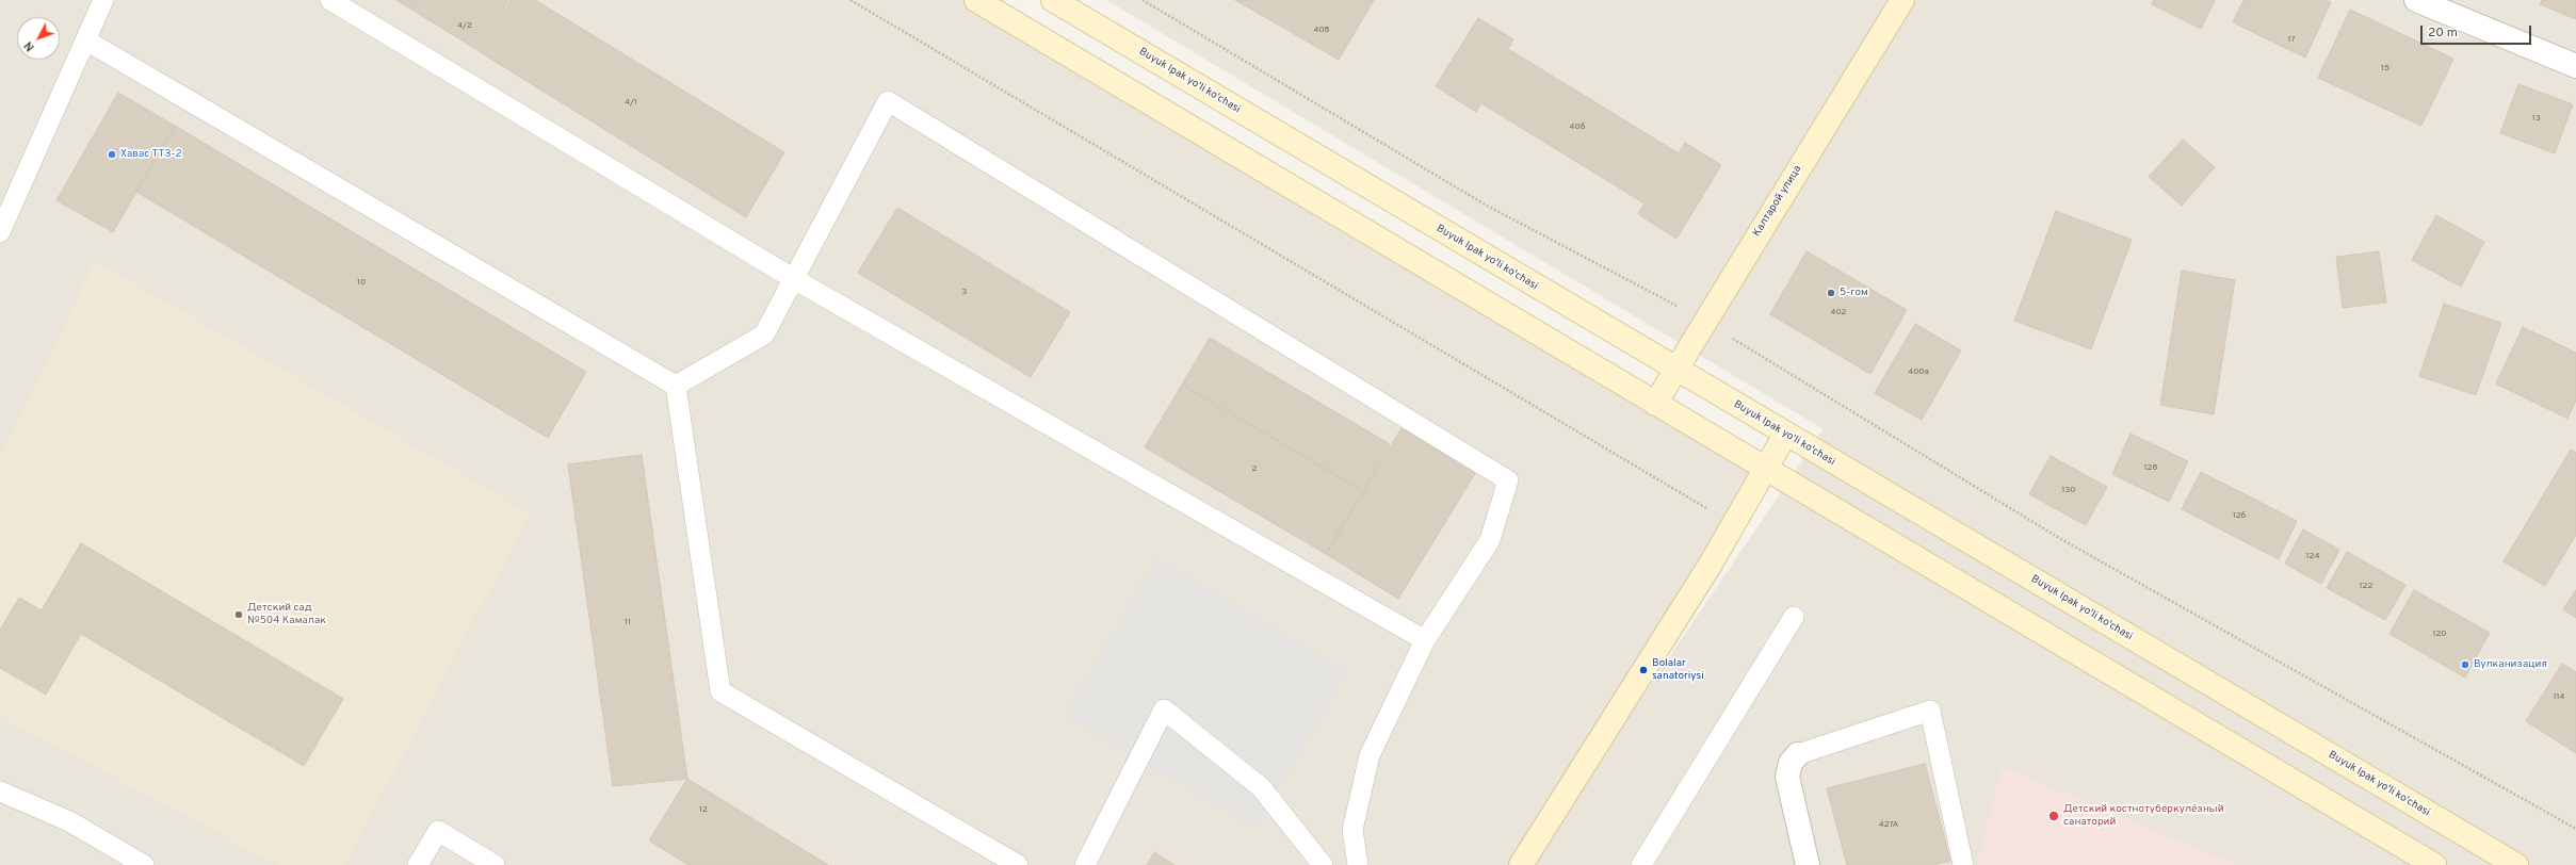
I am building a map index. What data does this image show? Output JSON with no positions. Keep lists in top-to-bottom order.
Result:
{
  "streets": {
    "main road": ["Buyuk Ipak yo'li ko'chasi", "Калтарой улица"]
  },
  "crossings": [
    ["Buyuk Ipak yo'li ko'chasi", "Калтарой улица"]
  ],
  "places": [
    "Хавас ТТЗ-2",
    "5-гом",
    "Детский сад №504 Камалак",
    "Вулканизация",
    "Bolalar sanatoriysi",
    "Детский костнотуберкулёзный санаторий"
  ],
  "house_numbers": [
    "4/2",
    "408",
    "17",
    "15",
    "4/1",
    "13",
    "406",
    "10",
    "3",
    "402",
    "400а",
    "128",
    "2",
    "130",
    "126",
    "124",
    "122",
    "11",
    "120",
    "114",
    "12",
    "427А"
  ],
  "scale_bar": "20 m",
  "north": "bottom left"
}
